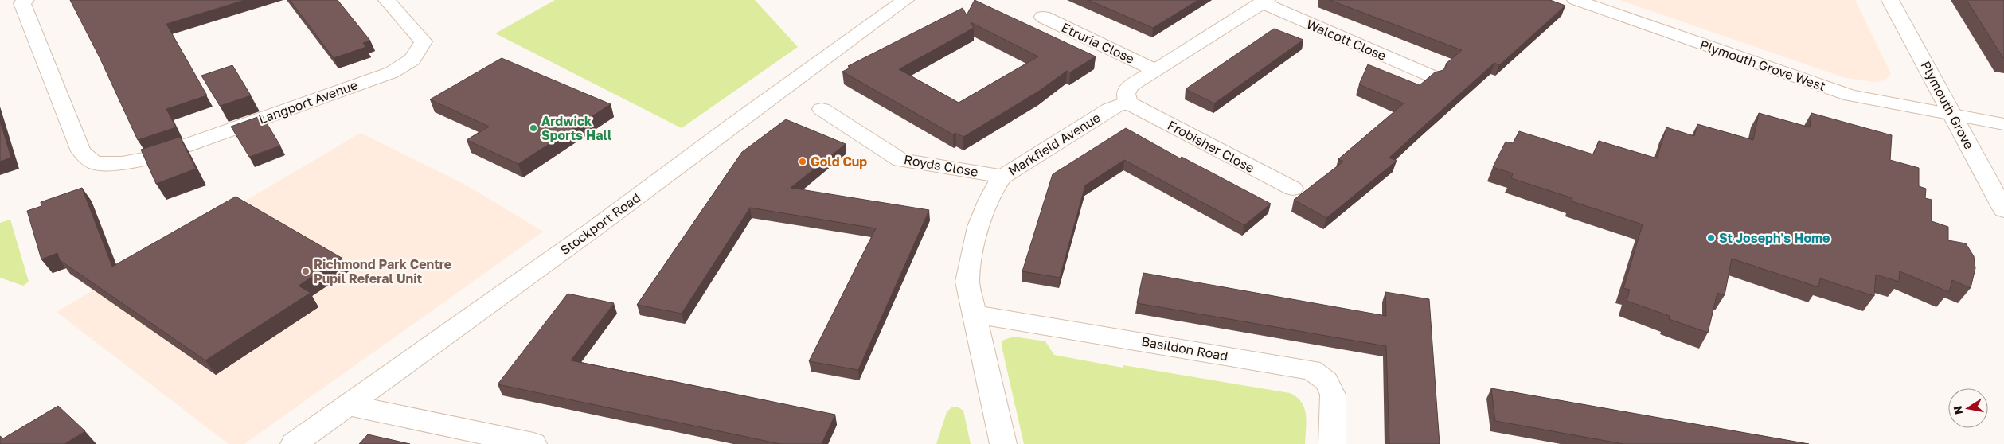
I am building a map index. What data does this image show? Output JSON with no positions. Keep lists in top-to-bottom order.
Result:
{
  "streets": {
    "main road": [
      "Walcott Close",
      "Etruria Close",
      "Plymouth Grove West",
      "Langport Avenue",
      "Plymouth Grove",
      "Markfield Avenue",
      "Frobisher Close",
      "Royds Close",
      "Stockport Road",
      "Basildon Road"
    ]
  },
  "crossings": [
    ["Plymouth Grove West", "Plymouth Grove"],
    ["Markfield Avenue", "Frobisher Close"],
    ["Markfield Avenue", "Royds Close"],
    ["Markfield Avenue", "Basildon Road"]
  ],
  "places": [
    "Ardwick Sports Hall",
    "Gold Cup",
    "St Joseph's Home",
    "Richmond Park Centre Pupil Referal Unit"
  ],
  "north": "left"
}
